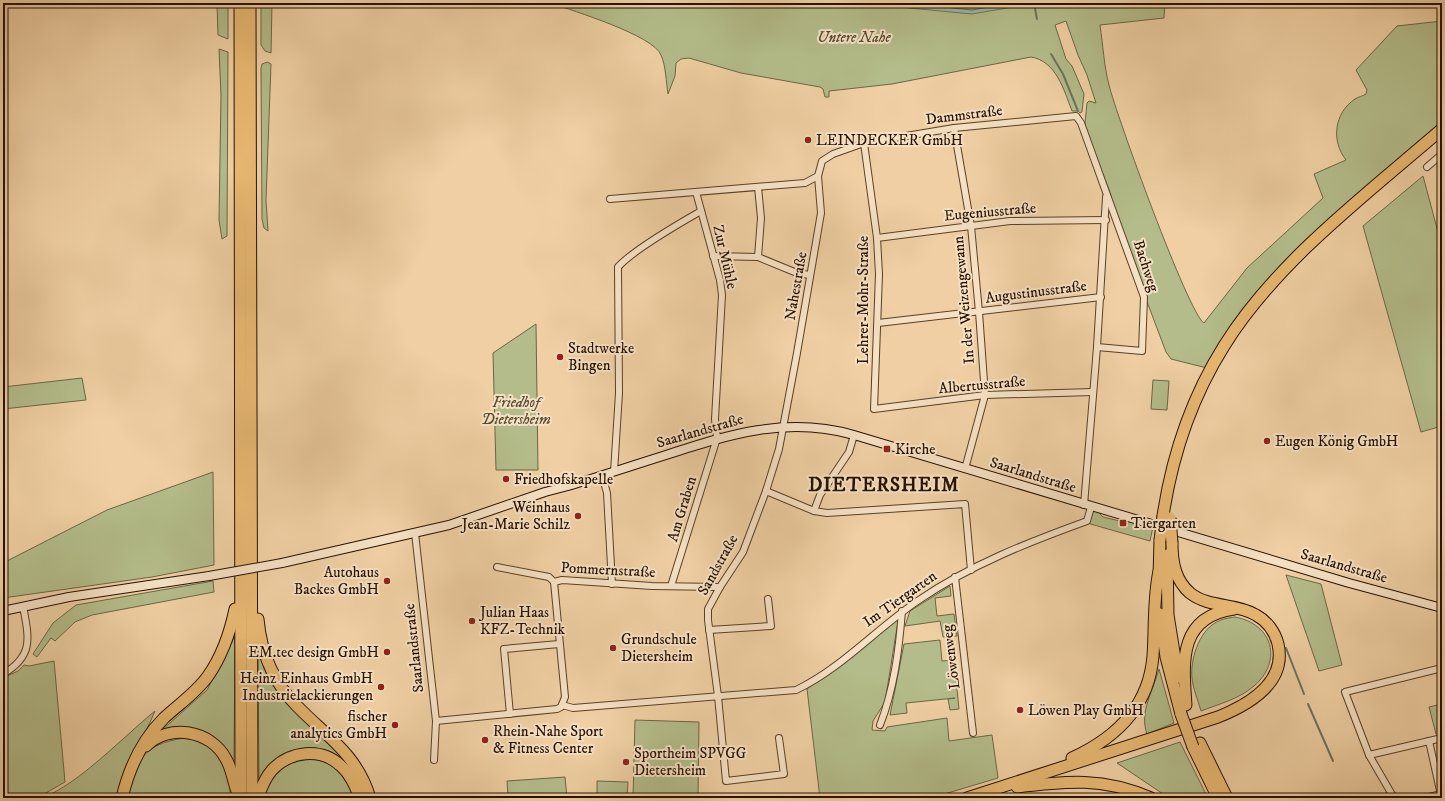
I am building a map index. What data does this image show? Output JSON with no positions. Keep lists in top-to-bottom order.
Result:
{
  "streets": {
    "main road": ["Saarlandstraße"],
    "street": [
      "Dammstraße",
      "Eugeniusstraße",
      "Zur Mühle",
      "Bachweg",
      "Nahestraße",
      "Augustinusstraße",
      "Lehrer-Mohr-Straße",
      "In der Weizengewann",
      "Albertusstraße",
      "Am Graben",
      "Sandstraße",
      "Pommernstraße",
      "Im Tiergarten",
      "Löwenweg"
    ]
  },
  "crossings": [
    ["Dammstraße", "Bachweg"],
    ["Dammstraße", "Nahestraße"],
    ["Dammstraße", "Lehrer-Mohr-Straße"],
    ["Dammstraße", "In der Weizengewann"],
    ["Eugeniusstraße", "Bachweg"],
    ["Eugeniusstraße", "Lehrer-Mohr-Straße"],
    ["Eugeniusstraße", "In der Weizengewann"],
    ["Zur Mühle", "Saarlandstraße"],
    ["Zur Mühle", "Am Graben"],
    ["Bachweg", "Augustinusstraße"],
    ["Bachweg", "Albertusstraße"],
    ["Bachweg", "Saarlandstraße"],
    ["Bachweg", "Im Tiergarten"],
    ["Nahestraße", "Saarlandstraße"],
    ["Nahestraße", "Sandstraße"],
    ["Augustinusstraße", "Lehrer-Mohr-Straße"],
    ["Augustinusstraße", "In der Weizengewann"],
    ["Lehrer-Mohr-Straße", "Albertusstraße"],
    ["In der Weizengewann", "Albertusstraße"],
    ["In der Weizengewann", "Saarlandstraße"],
    ["Saarlandstraße", "Am Graben"],
    ["Saarlandstraße", "Sandstraße"],
    ["Saarlandstraße", "Im Tiergarten"],
    ["Am Graben", "Pommernstraße"],
    ["Sandstraße", "Pommernstraße"],
    ["Sandstraße", "Im Tiergarten"],
    ["Im Tiergarten", "Löwenweg"]
  ],
  "districts": ["DIETERSHEIM"],
  "parks": ["Untere Nahe", "Friedhof Dietersheim"],
  "places": {
    "other": [
      "LEINDECKER GmbH",
      "Stadtwerke Bingen",
      "Eugen König GmbH",
      "Friedhofskapelle",
      "Weinhaus Jean-Marie Schilz",
      "Autohaus Backes GmbH",
      "Julian Haas KFZ-Technik",
      "Grundschule Dietersheim",
      "EM.tec design GmbH",
      "Heinz Einhaus GmbH Industrielackierungen",
      "Löwen Play GmbH",
      "fischer analytics GmbH",
      "Rhein-Nahe Sport & Fitness Center",
      "Sportheim SPVGG Dietersheim"
    ],
    "transit": ["Kirche", "Tiergarten"]
  }
}
